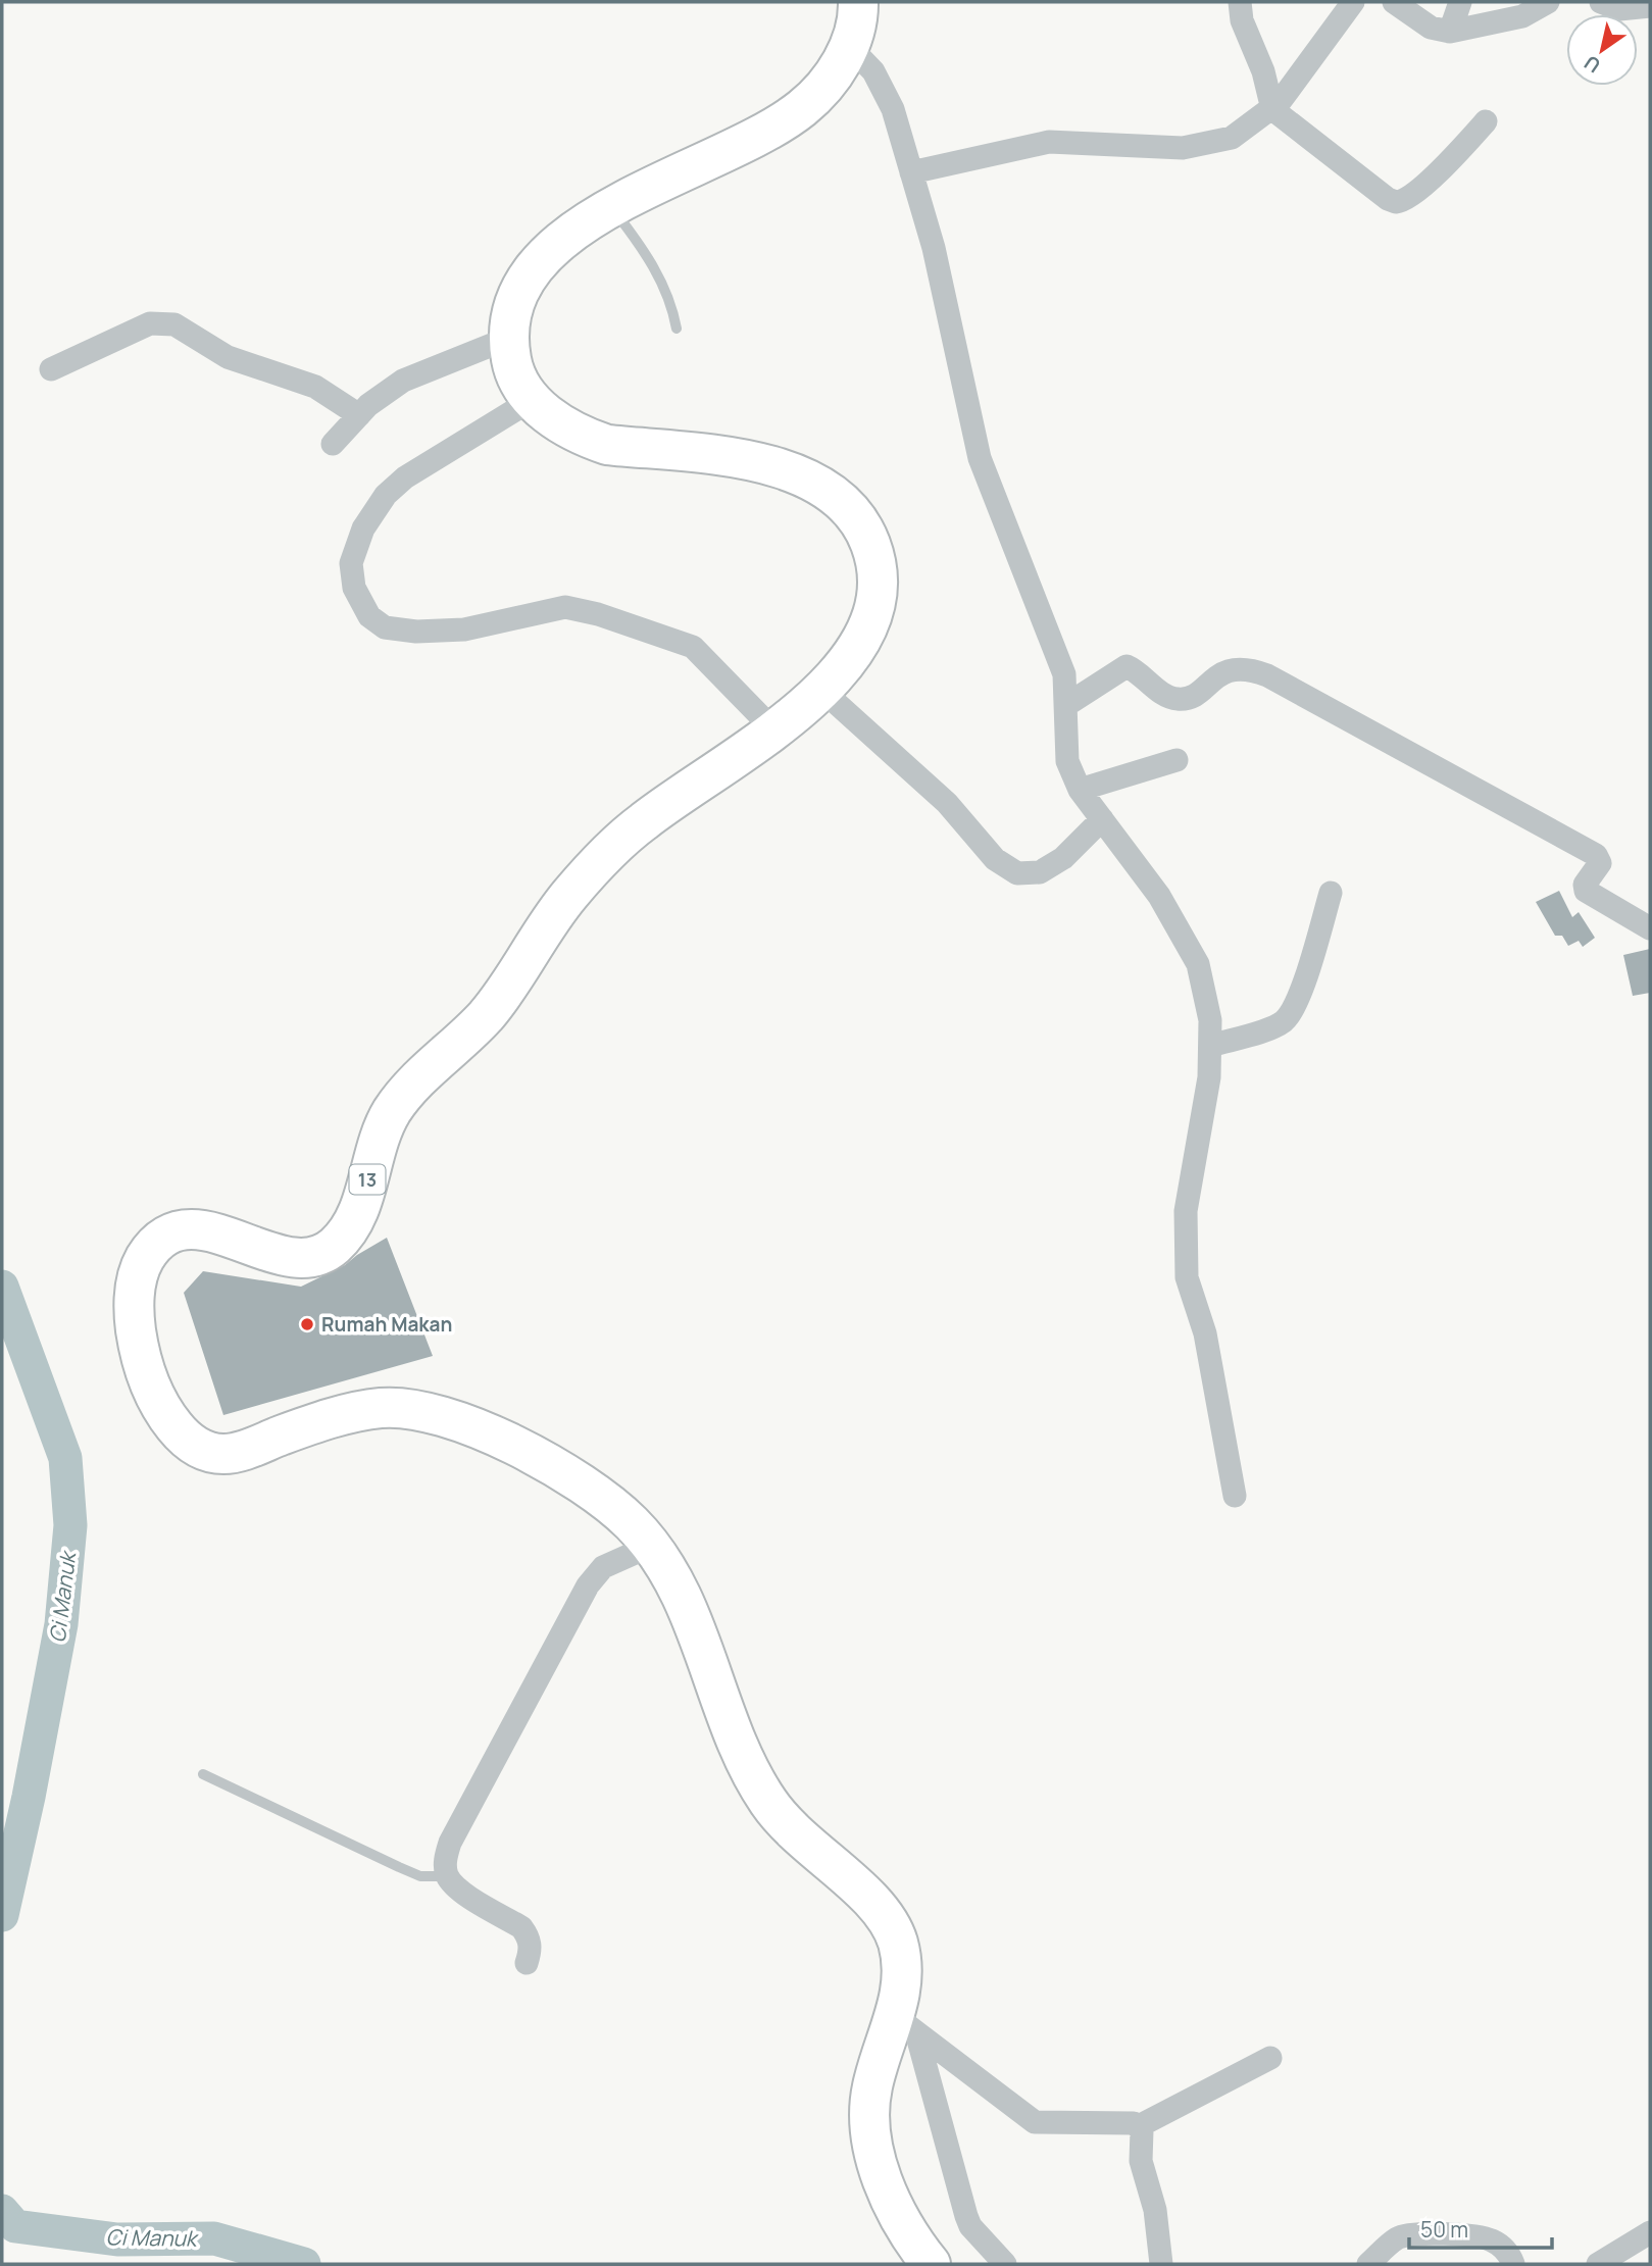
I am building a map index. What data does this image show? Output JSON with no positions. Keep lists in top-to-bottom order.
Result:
{
  "streets": {
    "highway": ["13"]
  },
  "water": ["Ci Manuk"],
  "places": ["Rumah Makan"],
  "scale_bar": "50 m",
  "north": "bottom left"
}
